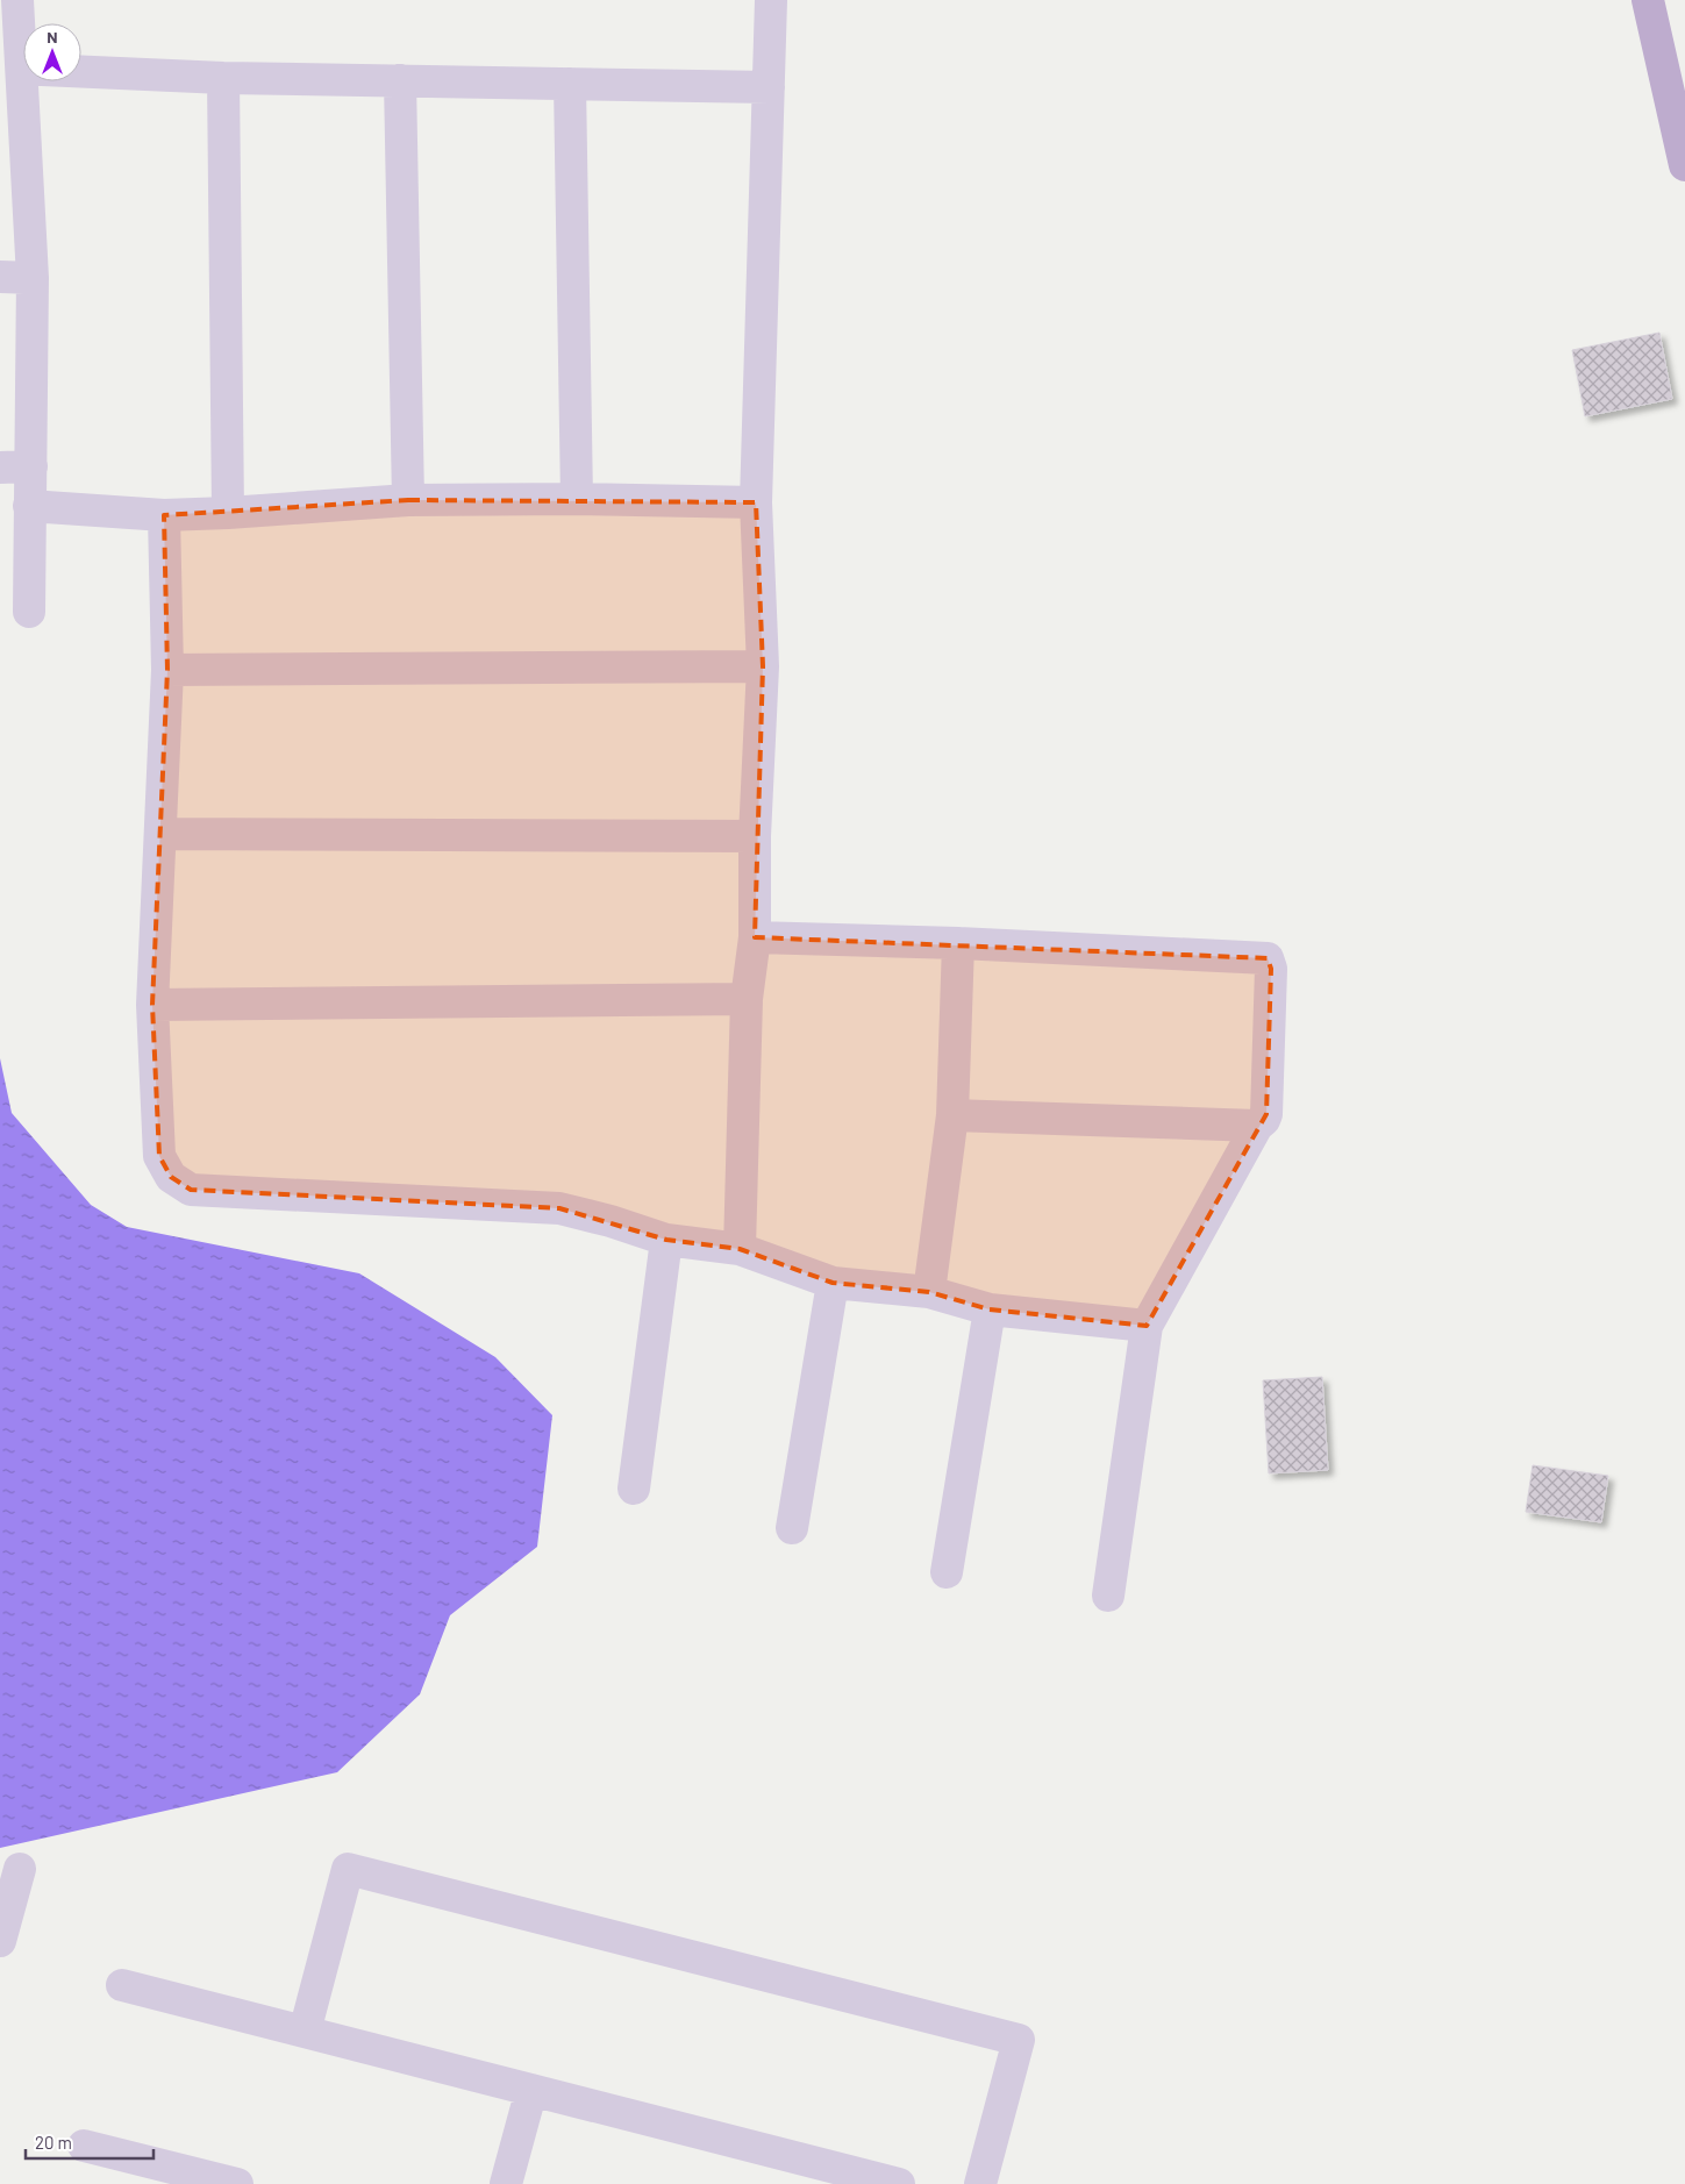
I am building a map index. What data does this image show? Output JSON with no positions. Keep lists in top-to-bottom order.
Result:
{
  "scale_bar": "20 m",
  "north": "top"
}
